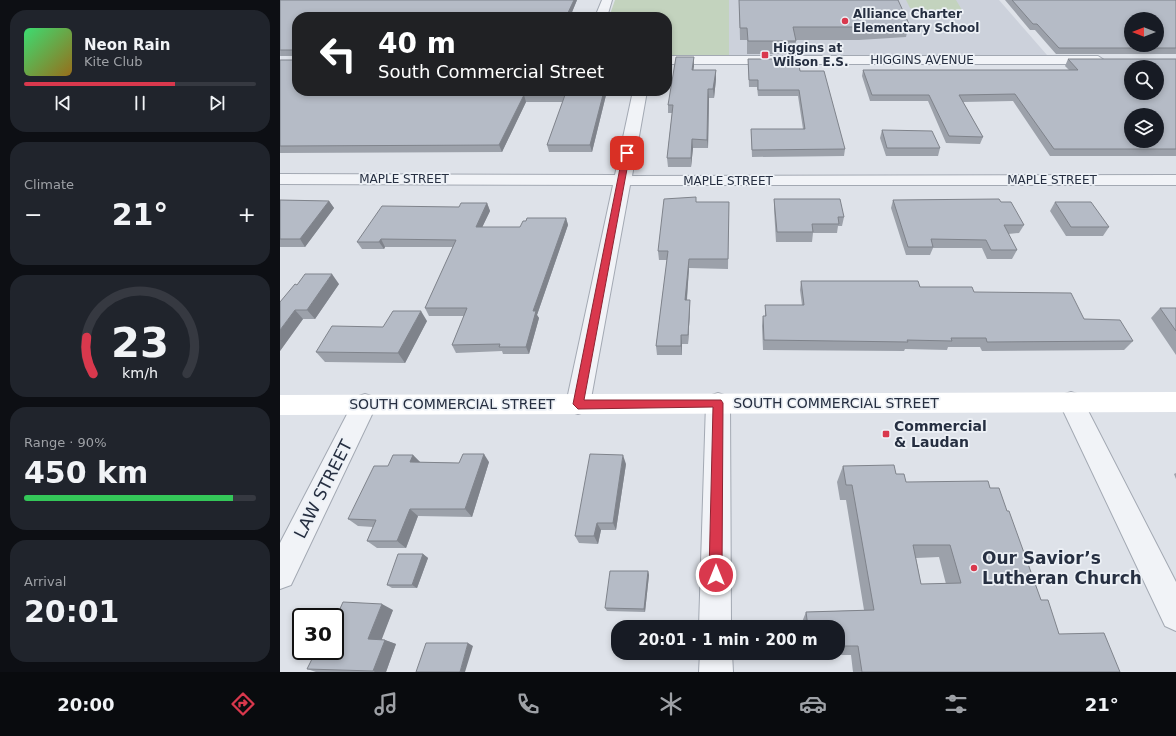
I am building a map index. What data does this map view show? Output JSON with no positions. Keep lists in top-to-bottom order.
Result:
{
  "streets": {
    "main road": ["SOUTH COMMERCIAL STREET"],
    "street": ["HIGGINS AVENUE", "MAPLE STREET", "LAW STREET"]
  },
  "crossings": [
    ["SOUTH COMMERCIAL STREET", "LAW STREET"]
  ],
  "places": {
    "other": ["Alliance Charter Elementary School", "Our Savior’s Lutheran Church"],
    "transit": ["Higgins at Wilson E.S.", "Commercial & Laudan"]
  },
  "north": "left",
  "page": {
    "turn": ["40 m", "South Commercial Street"],
    "song": ["Neon Rain", "Kite Club"],
    "tile": [
      "Climate",
      ["Range · 90%", "450 km"],
      ["Arrival", "20:01"]
    ],
    "heat": ["−", "21°", "+"],
    "limit": "30",
    "trip": "20:01 · 1 min · 200 m",
    "tabs": ["20:00", "21°"],
    "gauge": ["23", "km/h"]
  }
}
